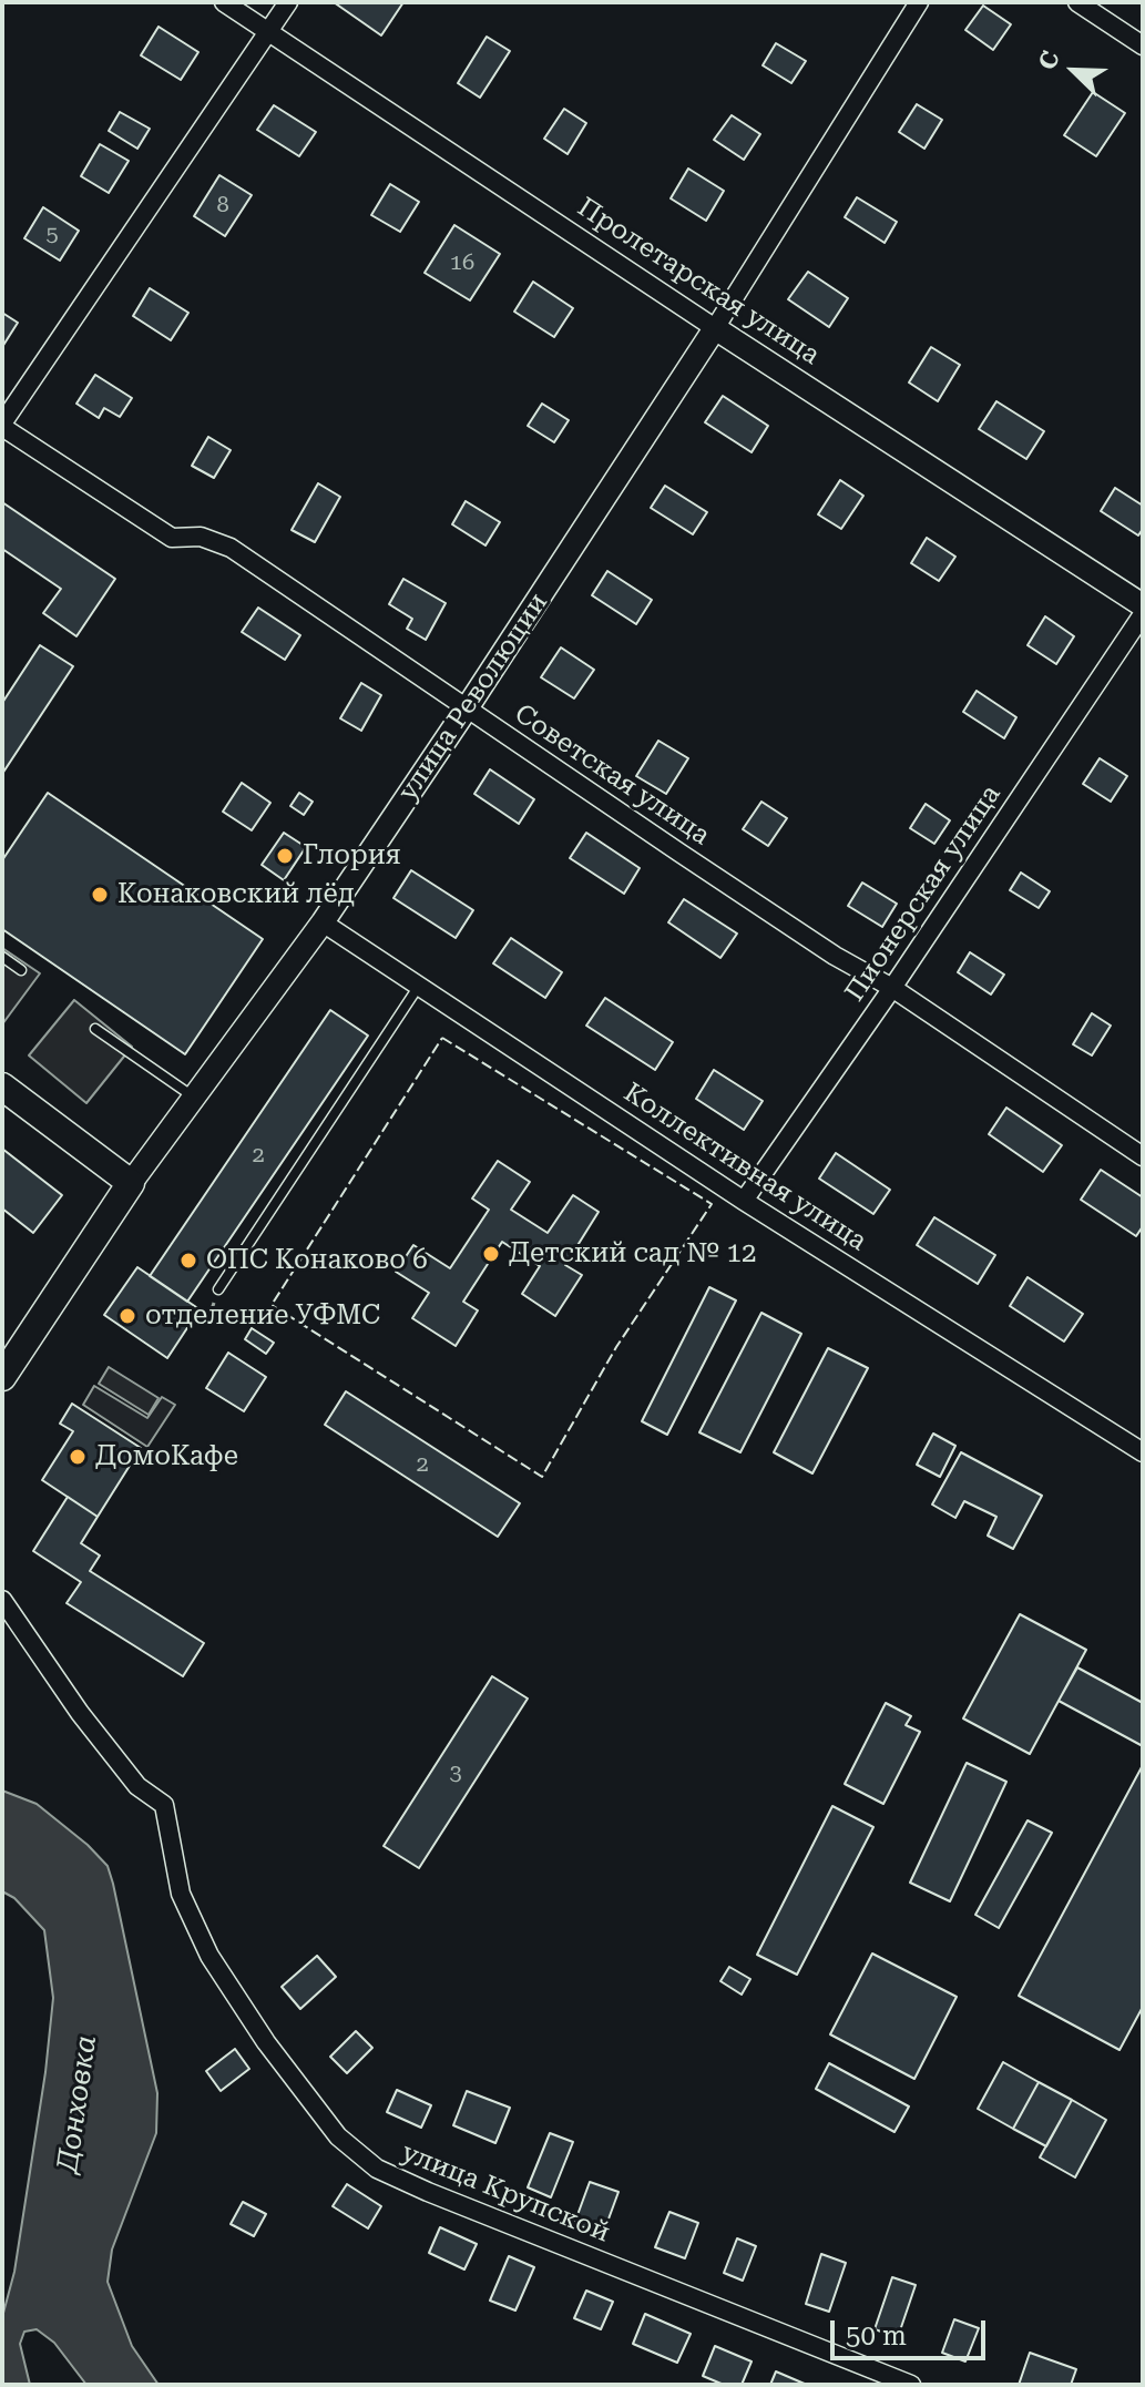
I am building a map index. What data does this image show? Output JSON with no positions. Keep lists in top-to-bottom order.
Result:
{
  "streets": {
    "main road": ["улица Революции"],
    "street": [
      "Пролетарская улица",
      "Советская улица",
      "Пионерская улица",
      "Коллективная улица",
      "улица Крупской"
    ]
  },
  "crossings": [
    ["Пролетарская улица", "улица Революции"],
    ["улица Революции", "Советская улица"],
    ["улица Революции", "Коллективная улица"],
    ["Советская улица", "Пионерская улица"],
    ["Пионерская улица", "Коллективная улица"]
  ],
  "water": ["Донховка"],
  "places": [
    "Глория",
    "Конаковский лёд",
    "Детский сад № 12",
    "ОПС Конаково 6",
    "отделение УФМС",
    "ДомоКафе"
  ],
  "house_numbers": [
    "8",
    "5",
    "16",
    "2",
    "2",
    "3"
  ],
  "scale_bar": "50 m",
  "north": "top left"
}
